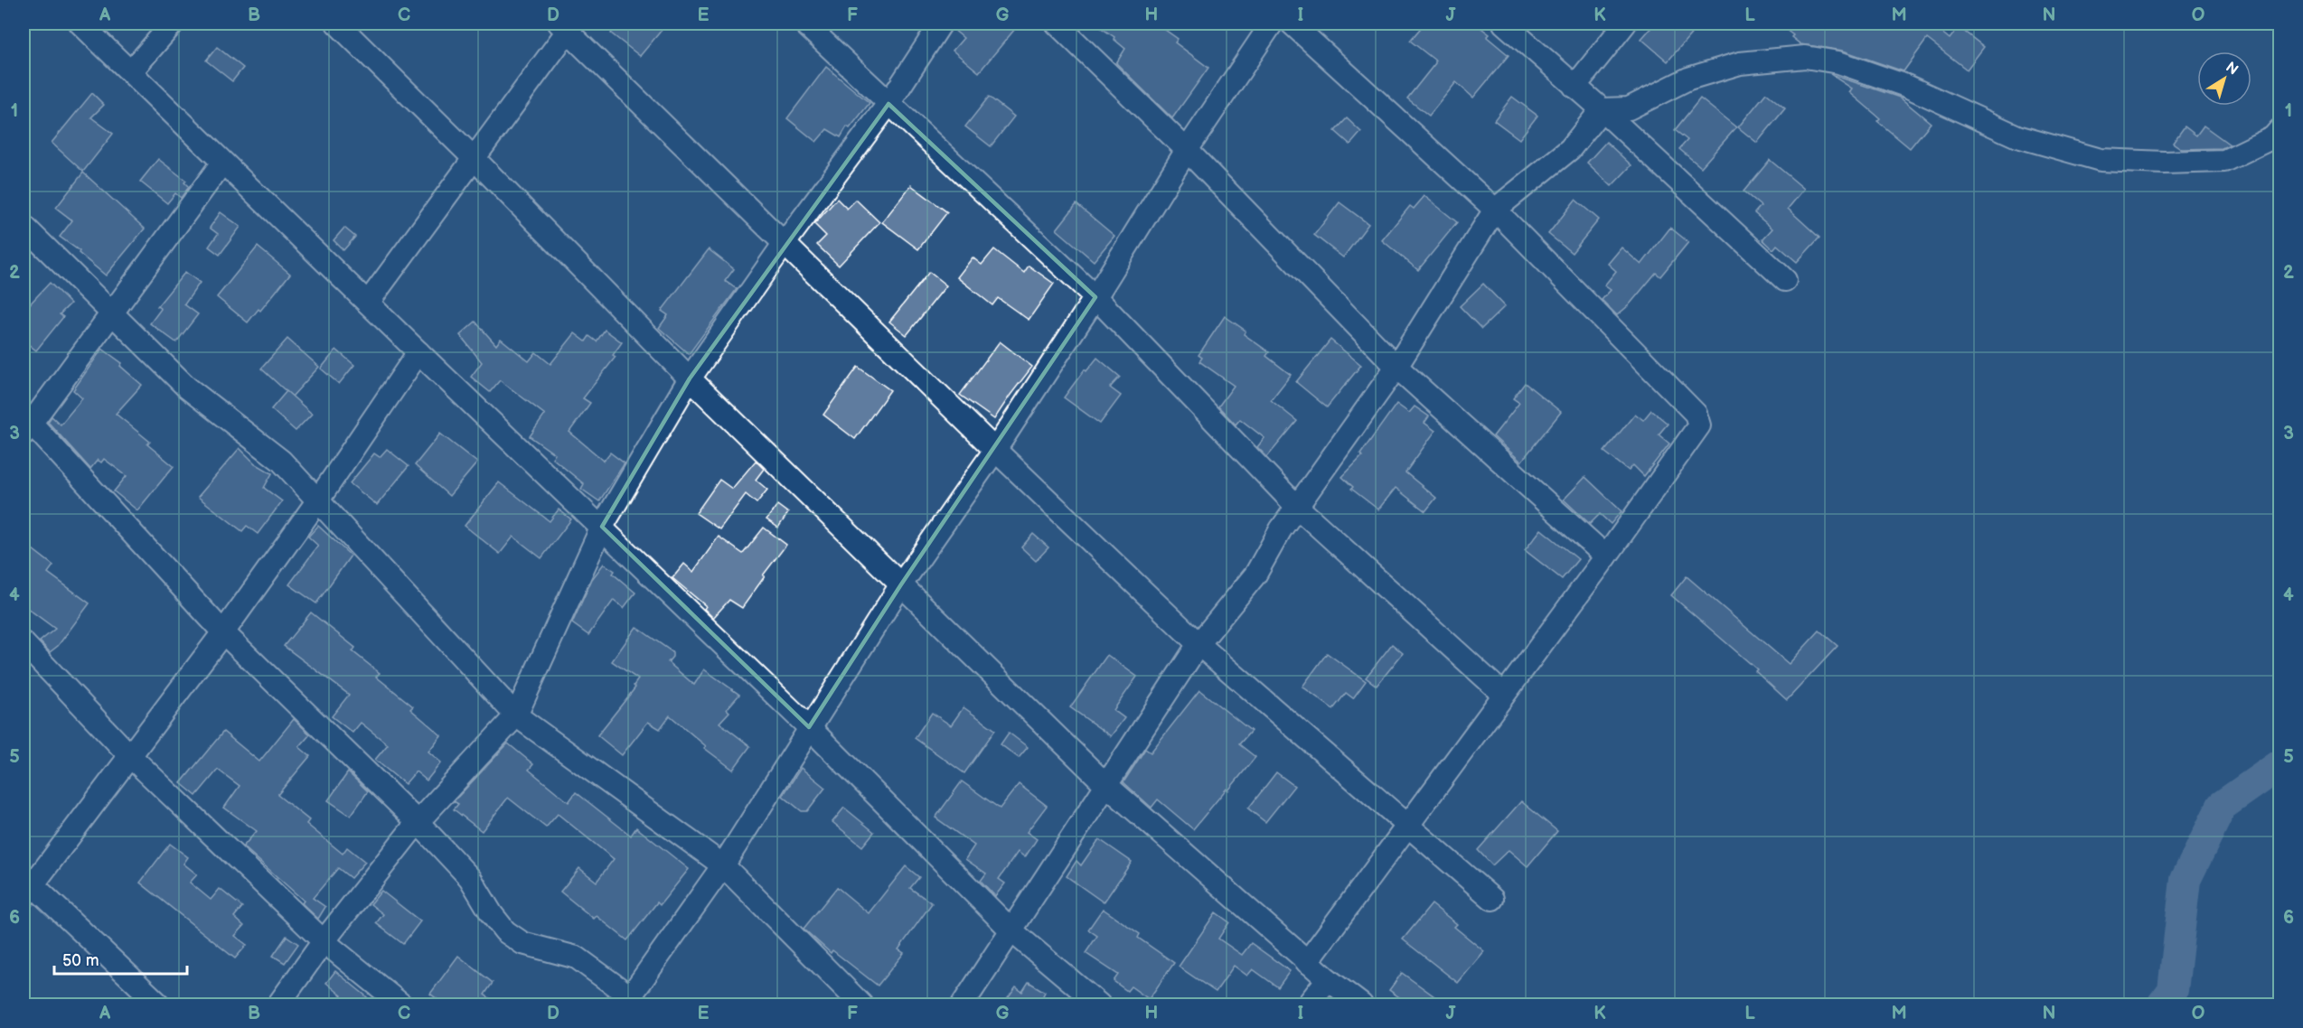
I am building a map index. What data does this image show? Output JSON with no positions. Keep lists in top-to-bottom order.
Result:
{
  "scale_bar": "50 m",
  "north": "top right",
  "grid": {
    "columns": [
      "A",
      "B",
      "C",
      "D",
      "E",
      "F",
      "G",
      "H",
      "I",
      "J",
      "K",
      "L",
      "M",
      "N",
      "O"
    ],
    "rows": [
      "1",
      "2",
      "3",
      "4",
      "5",
      "6"
    ]
  }
}
